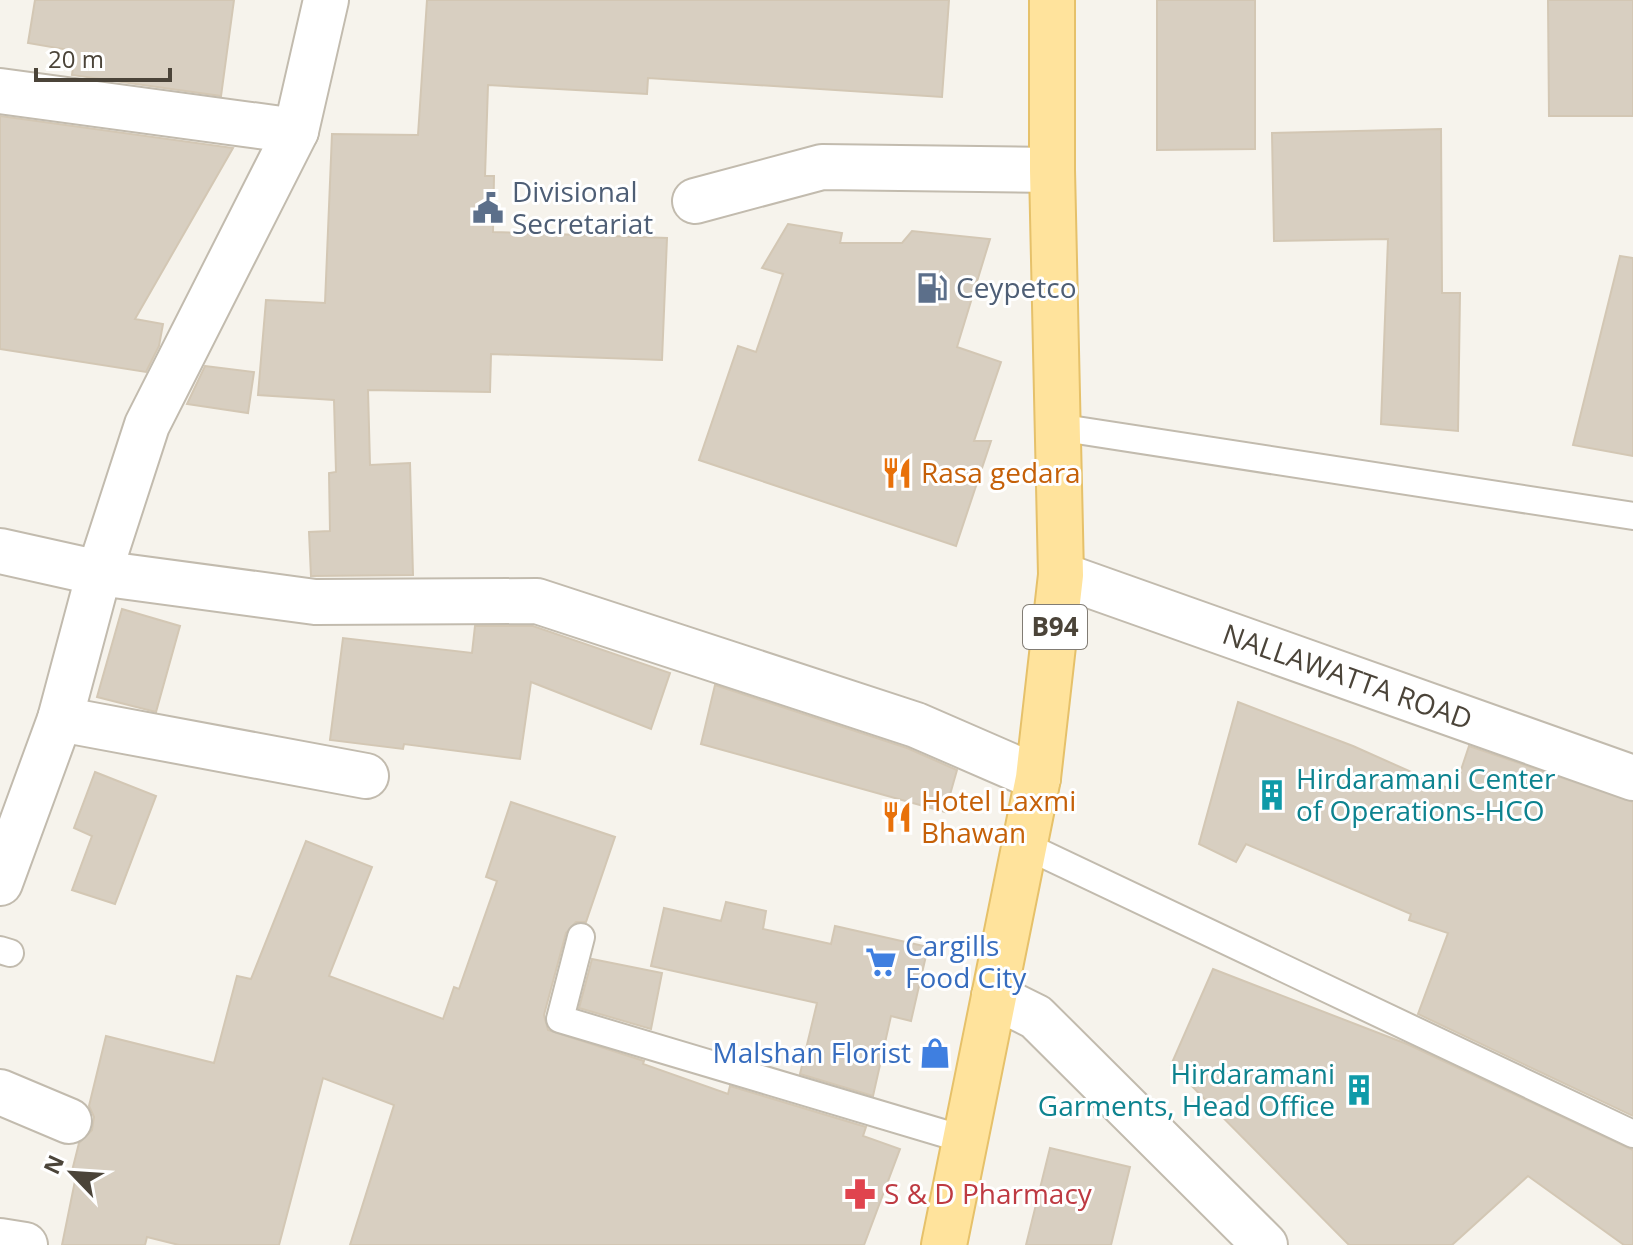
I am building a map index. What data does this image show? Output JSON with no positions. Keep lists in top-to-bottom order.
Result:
{
  "streets": {
    "main road": ["B94"],
    "street": ["NALLAWATTA ROAD"]
  },
  "crossings": [
    ["B94", "NALLAWATTA ROAD"]
  ],
  "places": {
    "public building": ["Divisional Secretariat"],
    "fuel station": ["Ceypetco"],
    "restaurant": ["Rasa gedara", "Hotel Laxmi Bhawan"],
    "building": ["Hirdaramani Center of Operations-HCO", "Hirdaramani Garments, Head Office"],
    "supermarket": ["Cargills Food City"],
    "shop": ["Malshan Florist"],
    "pharmacy": ["S & D Pharmacy"]
  },
  "scale_bar": "20 m",
  "north": "top left"
}
